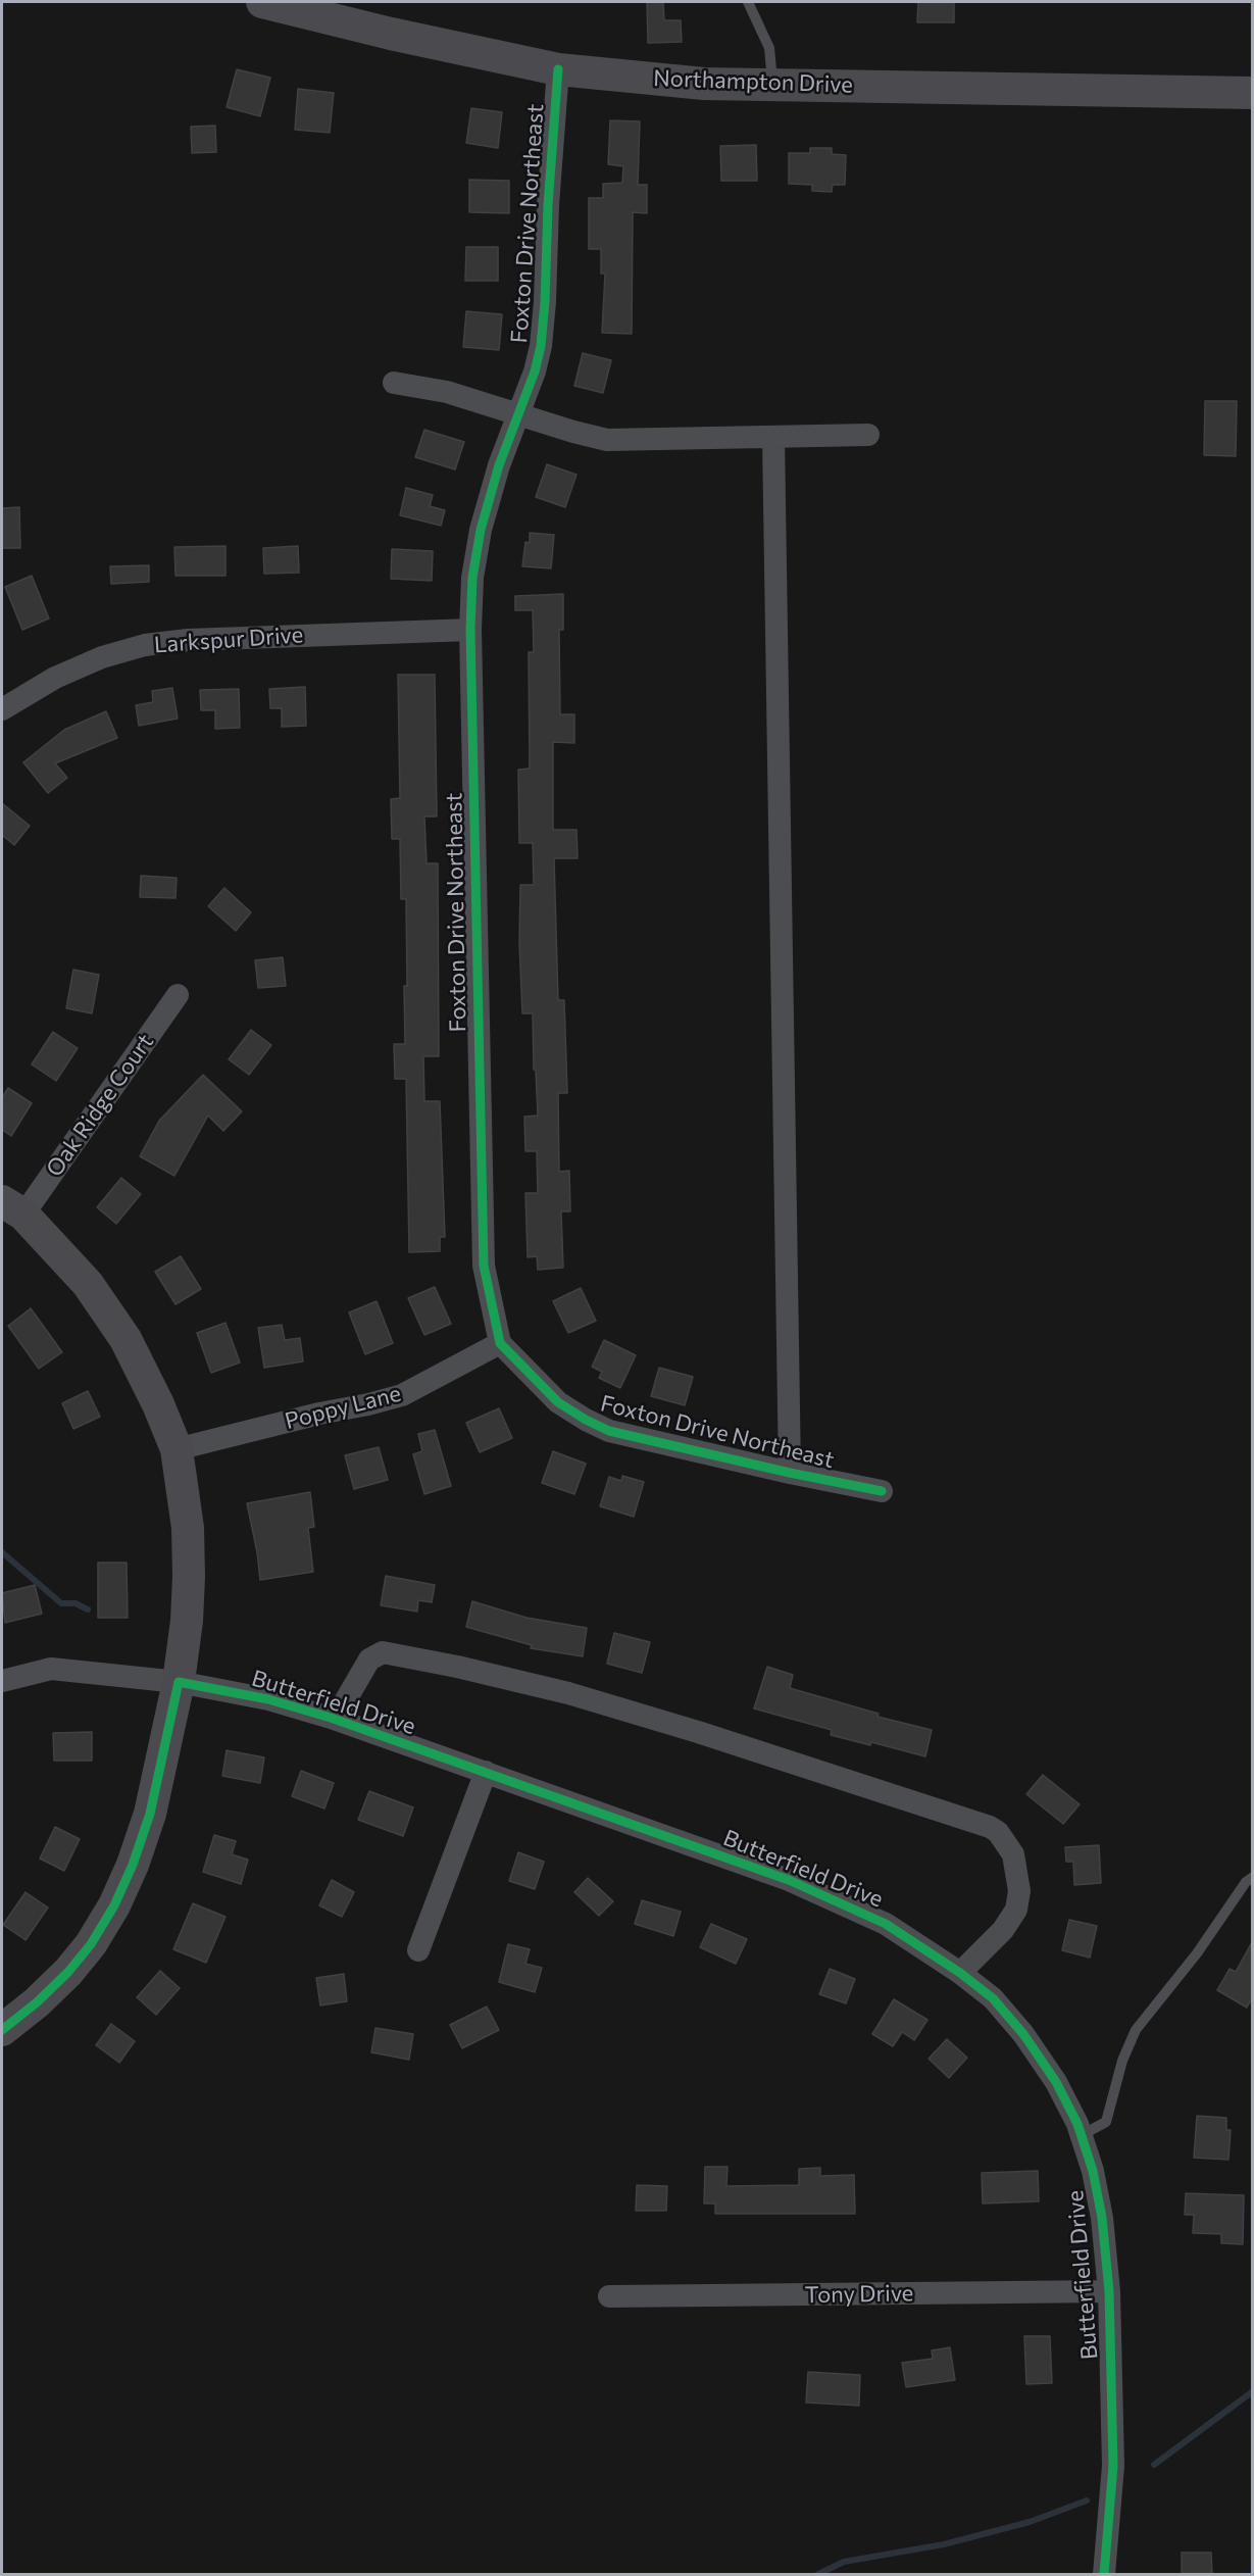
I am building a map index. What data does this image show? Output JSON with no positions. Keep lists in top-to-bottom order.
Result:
{
  "streets": {
    "street": [
      "Northampton Drive",
      "Foxton Drive Northeast",
      "Larkspur Drive",
      "Oak Ridge Court",
      "Poppy Lane",
      "Butterfield Drive",
      "Tony Drive"
    ]
  },
  "crossings": [
    ["Northampton Drive", "Foxton Drive Northeast"],
    ["Foxton Drive Northeast", "Larkspur Drive"],
    ["Foxton Drive Northeast", "Poppy Lane"],
    ["Butterfield Drive", "Tony Drive"]
  ]
}
